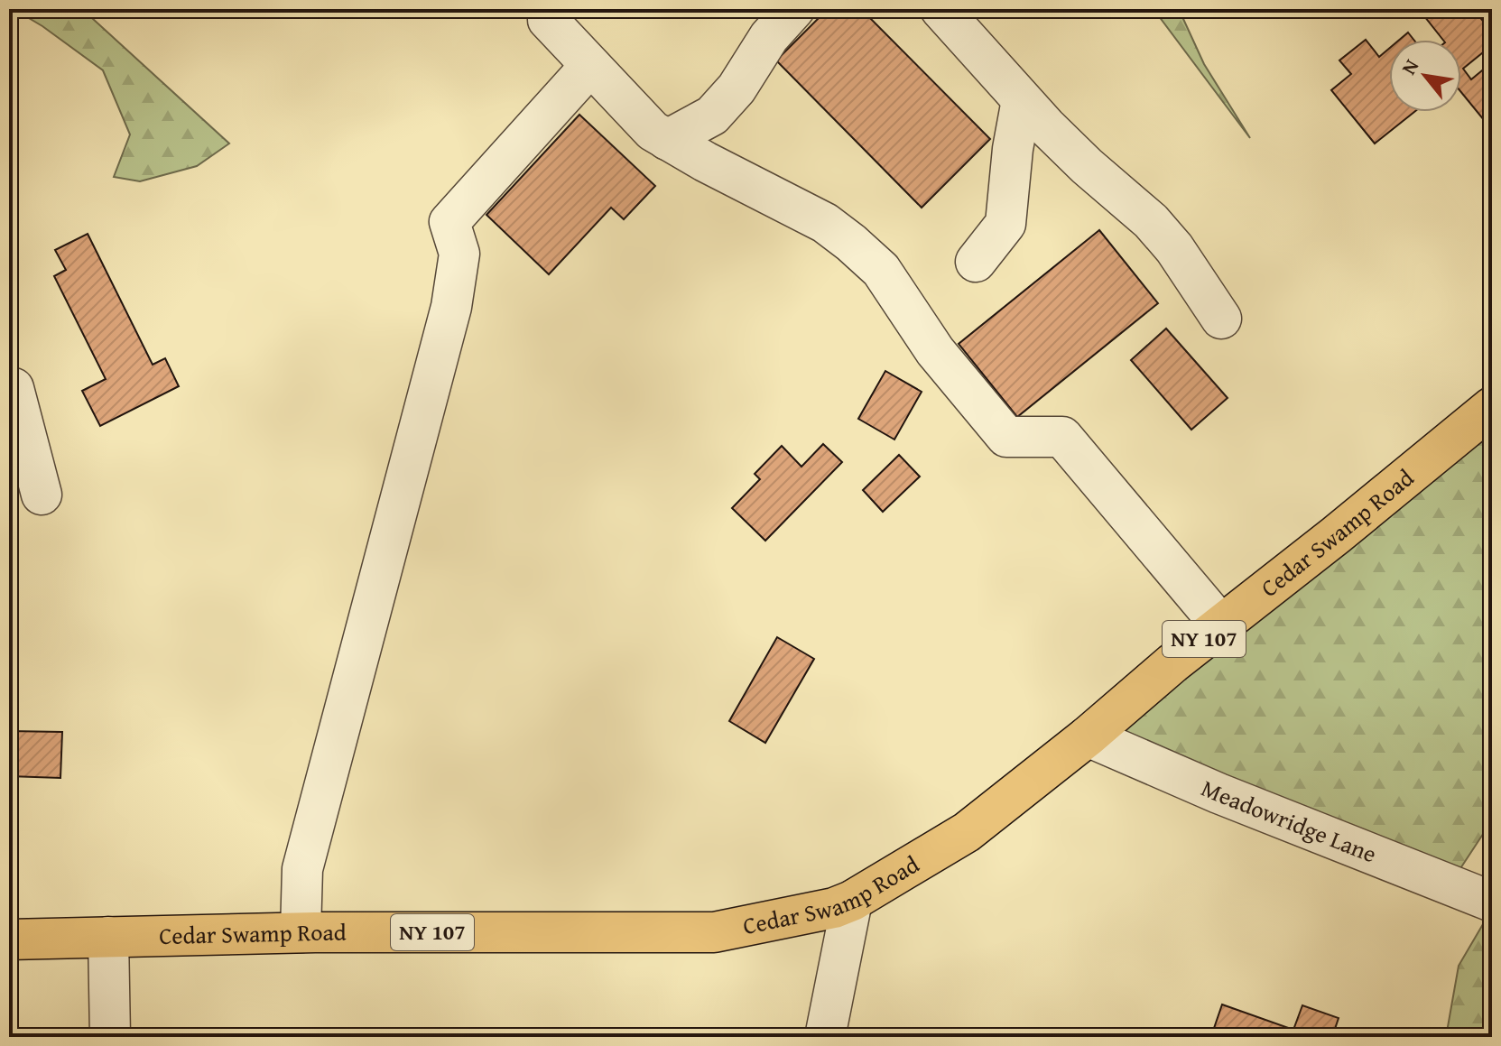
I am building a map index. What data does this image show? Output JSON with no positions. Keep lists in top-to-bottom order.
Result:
{
  "streets": {
    "main road": ["Cedar Swamp Road", "NY 107"],
    "street": ["Meadowridge Lane"]
  },
  "crossings": [
    ["Cedar Swamp Road", "Meadowridge Lane"]
  ],
  "north": "top left"
}
